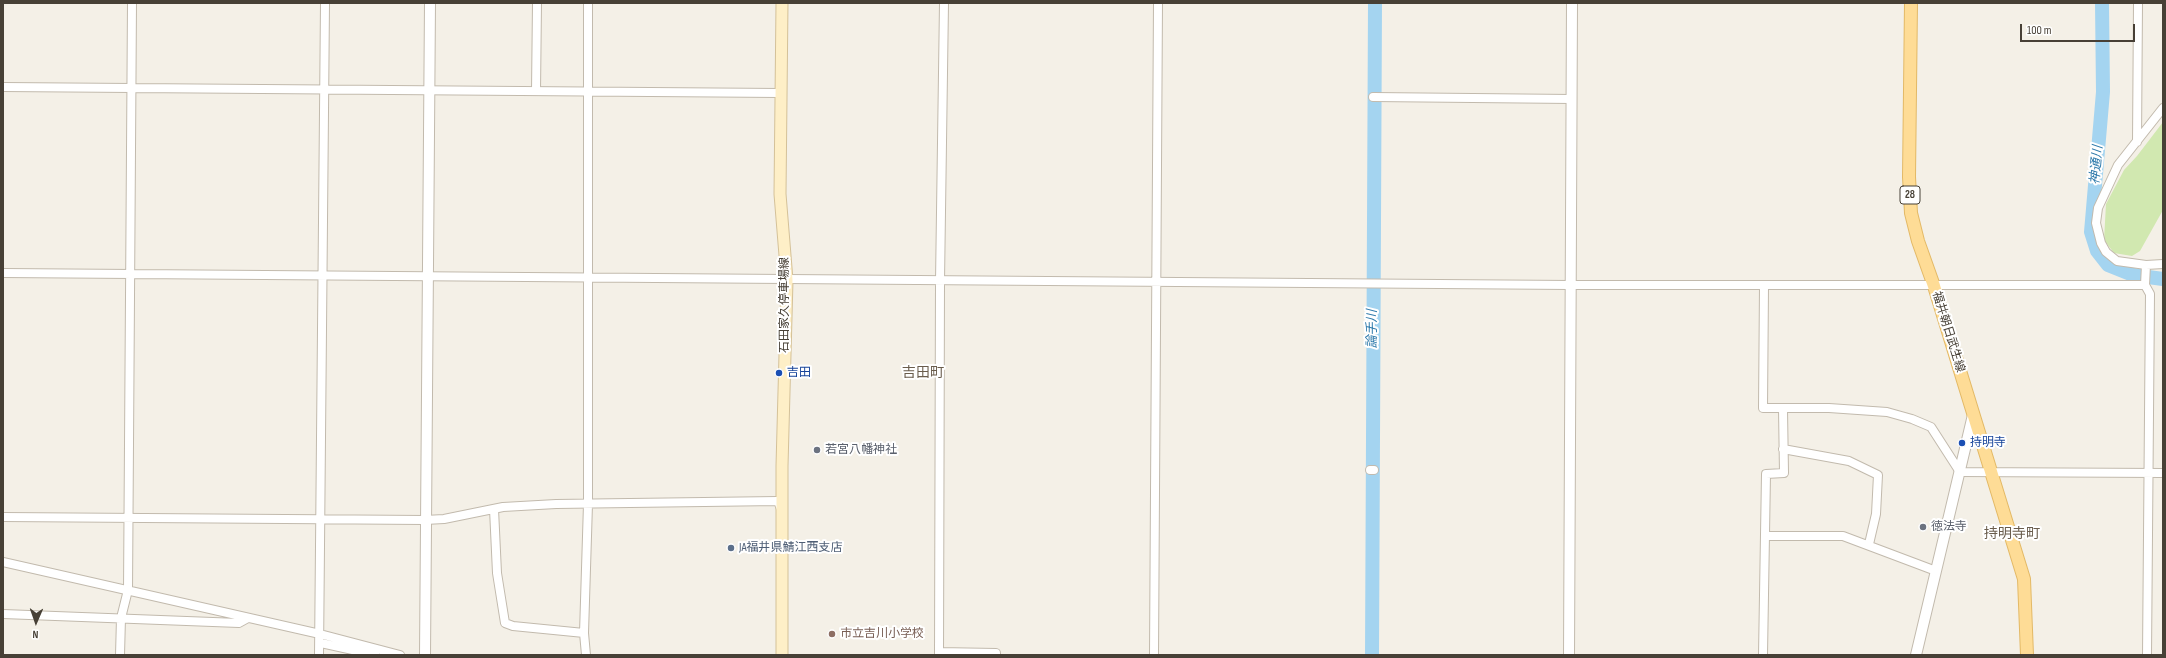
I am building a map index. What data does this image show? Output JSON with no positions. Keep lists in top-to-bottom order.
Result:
{
  "streets": {
    "main road": ["28", "石田家久停車場線", "福井朝日武生線"]
  },
  "districts": ["吉田町", "持明寺町"],
  "water": ["神通川", "論手川"],
  "places": [
    "吉田",
    "持明寺",
    "若宮八幡神社",
    "徳法寺",
    "JA福井県鯖江西支店",
    "市立吉川小学校"
  ],
  "scale_bar": "100 m",
  "north": "bottom"
}
